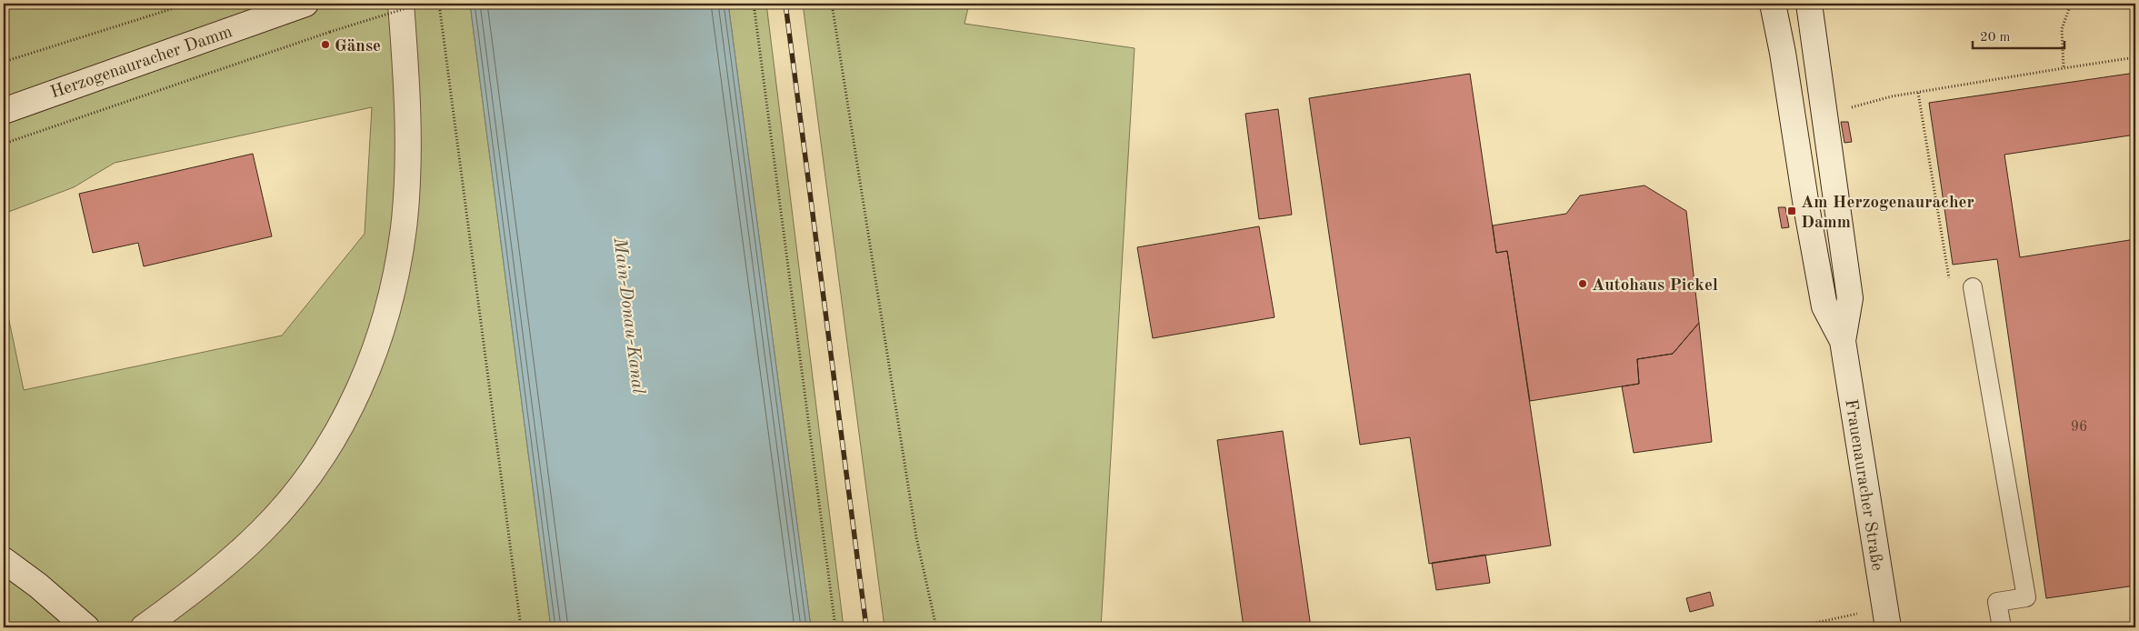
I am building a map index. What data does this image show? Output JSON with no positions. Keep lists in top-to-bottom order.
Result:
{
  "streets": {
    "main road": ["Herzogenauracher Damm", "Frauenauracher Straße"]
  },
  "water": ["Main-Donau-Kanal"],
  "places": {
    "other": ["Gänse", "Autohaus Pickel"],
    "transit": ["Am Herzogenauracher Damm"]
  },
  "house_numbers": ["96"],
  "scale_bar": "20 m"
}
